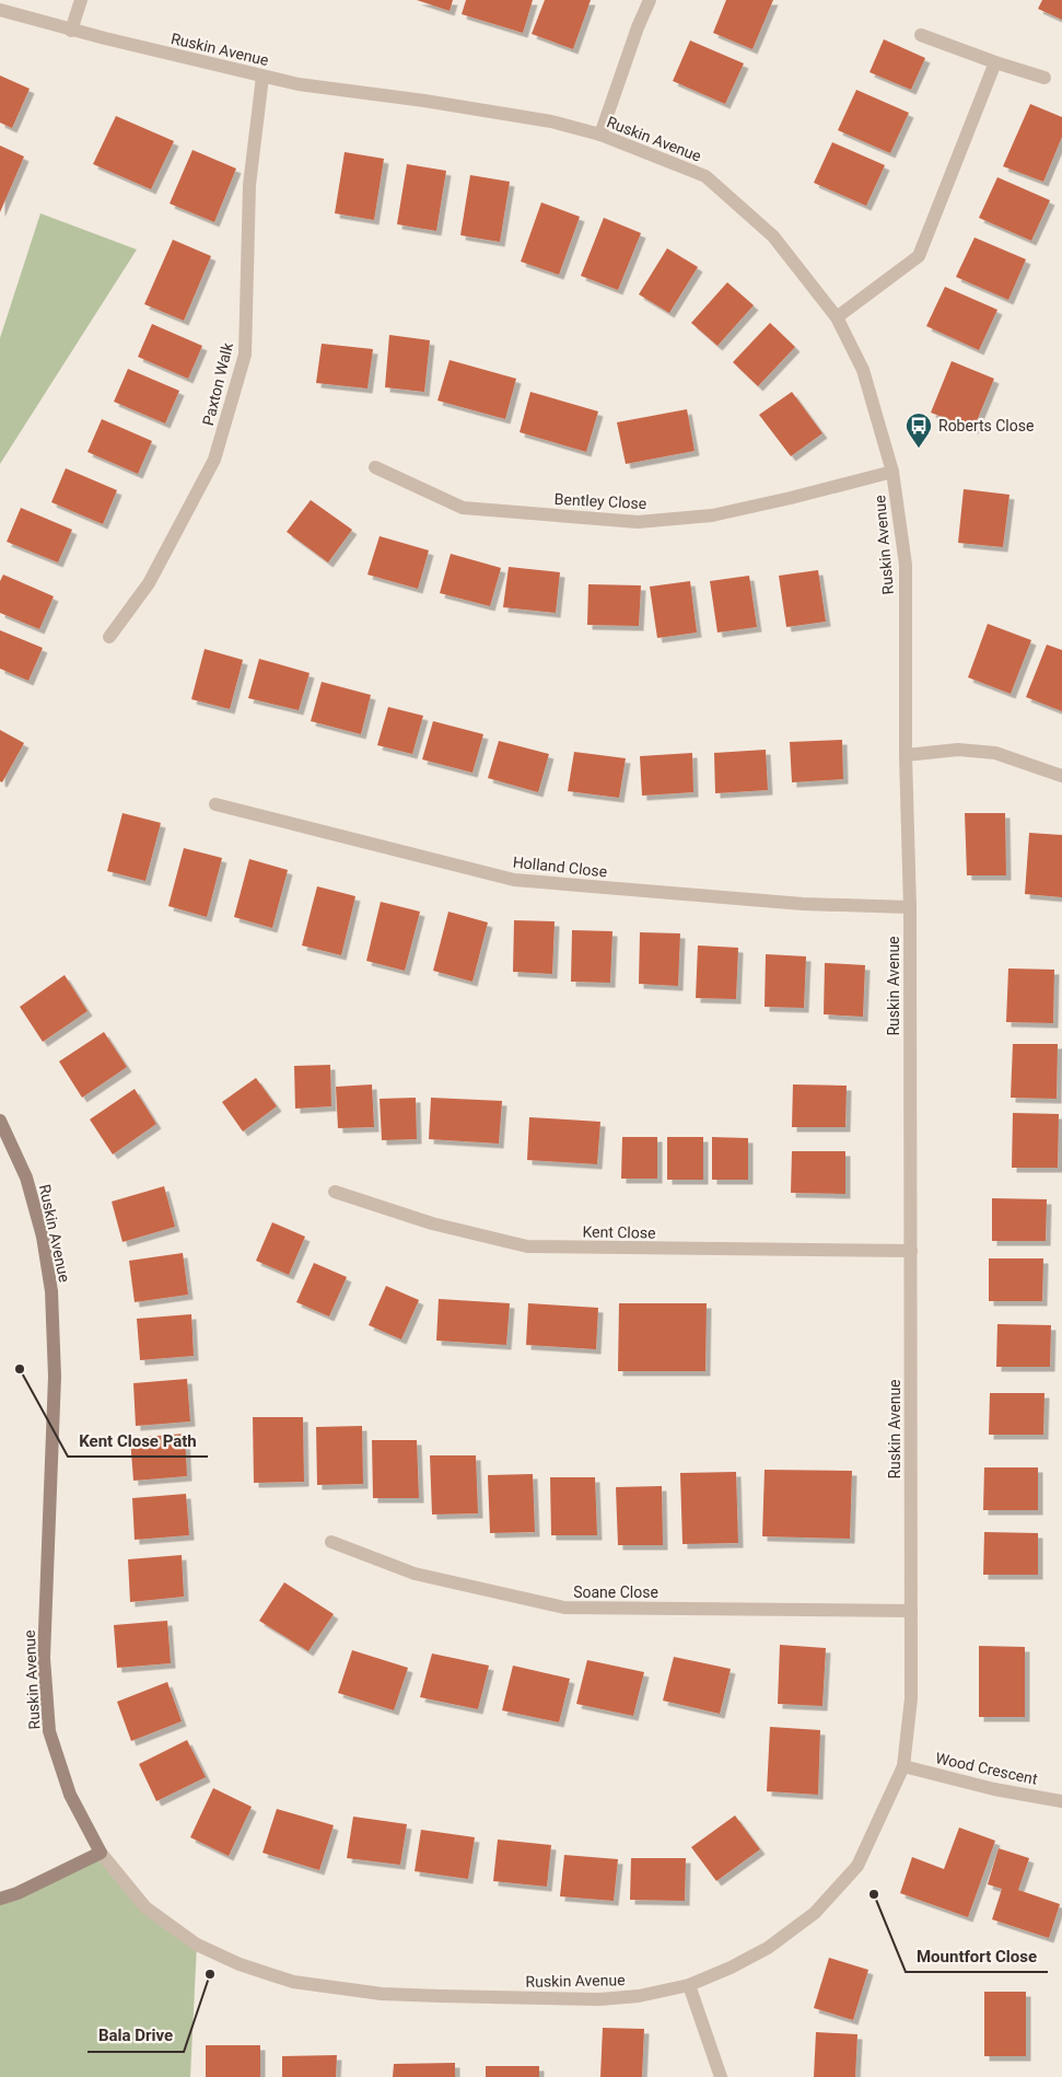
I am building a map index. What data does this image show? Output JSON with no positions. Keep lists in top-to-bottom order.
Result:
{
  "streets": {
    "street": [
      "Ruskin Avenue",
      "Paxton Walk",
      "Bentley Close",
      "Holland Close",
      "Kent Close",
      "Soane Close",
      "Wood Crescent"
    ]
  },
  "crossings": [
    ["Ruskin Avenue", "Paxton Walk"],
    ["Ruskin Avenue", "Bentley Close"],
    ["Ruskin Avenue", "Holland Close"],
    ["Ruskin Avenue", "Kent Close"],
    ["Ruskin Avenue", "Soane Close"],
    ["Ruskin Avenue", "Wood Crescent"]
  ],
  "places": {
    "bus stop": ["Roberts Close"],
    "other": ["Kent Close Path", "Mountfort Close", "Bala Drive"]
  }
}
